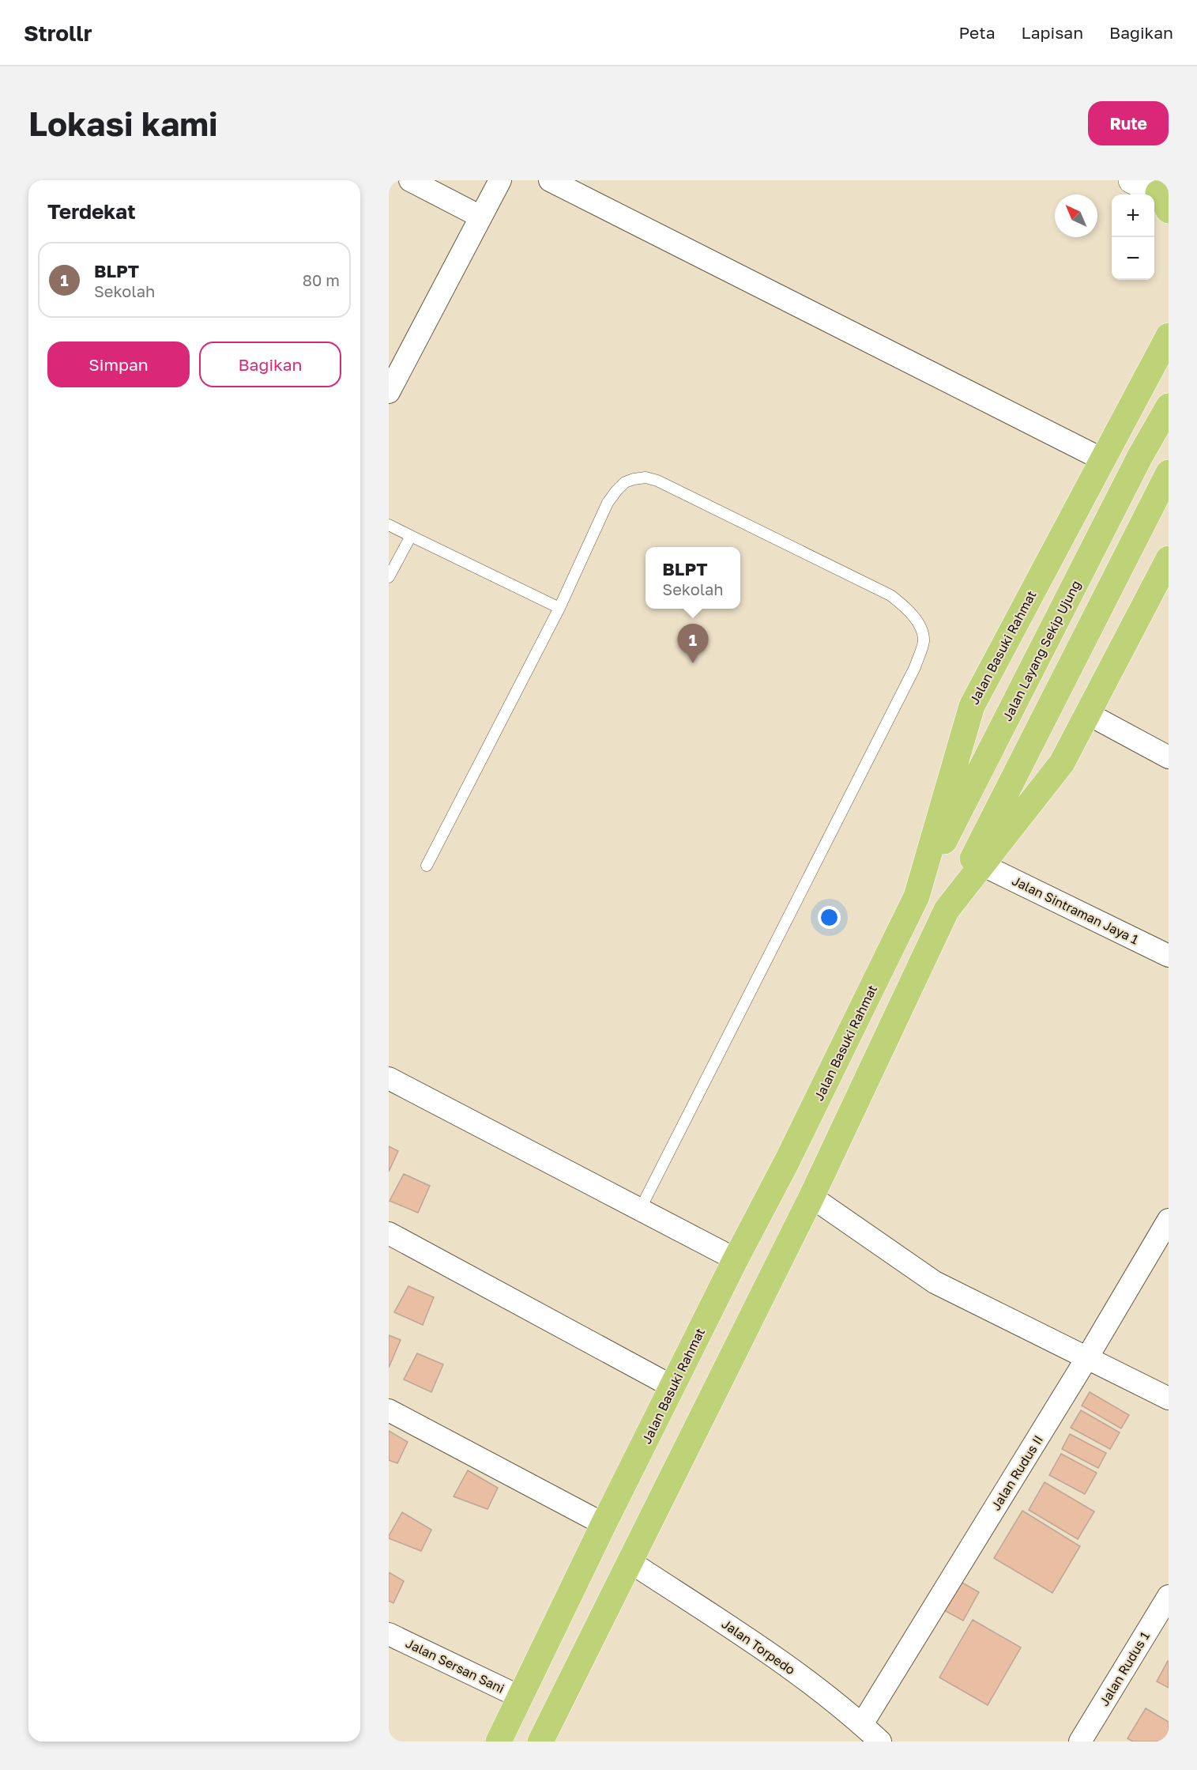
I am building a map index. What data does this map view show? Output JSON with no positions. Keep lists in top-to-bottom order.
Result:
{
  "streets": {
    "highway": ["Jalan Basuki Rahmat", "Jalan Layang Sekip Ujung"],
    "street": [
      "Jalan Sintraman Jaya 1",
      "Jalan Rudus II",
      "Jalan Torpedo",
      "Jalan Sersan Sani",
      "Jalan Rudus 1"
    ]
  },
  "crossings": [
    ["Jalan Basuki Rahmat", "Jalan Layang Sekip Ujung"],
    ["Jalan Basuki Rahmat", "Jalan Sersan Sani"],
    ["Jalan Rudus II", "Jalan Torpedo"]
  ],
  "north": "top left",
  "page": {
    "header": "Strollr",
    "nav": ["Peta", "Lapisan", "Bagikan"],
    "buttons": [
      "Rute",
      ["Simpan", "Bagikan"]
    ],
    "title": "Lokasi kami",
    "heading": "Terdekat",
    "map_buttons": ["+", "−"],
    "list": [
      {
        "mark": "1",
        "name": "BLPT",
        "note": "Sekolah",
        "value": "80 m"
      }
    ],
    "popup": ["BLPT", "Sekolah"],
    "pins": "1"
  }
}
